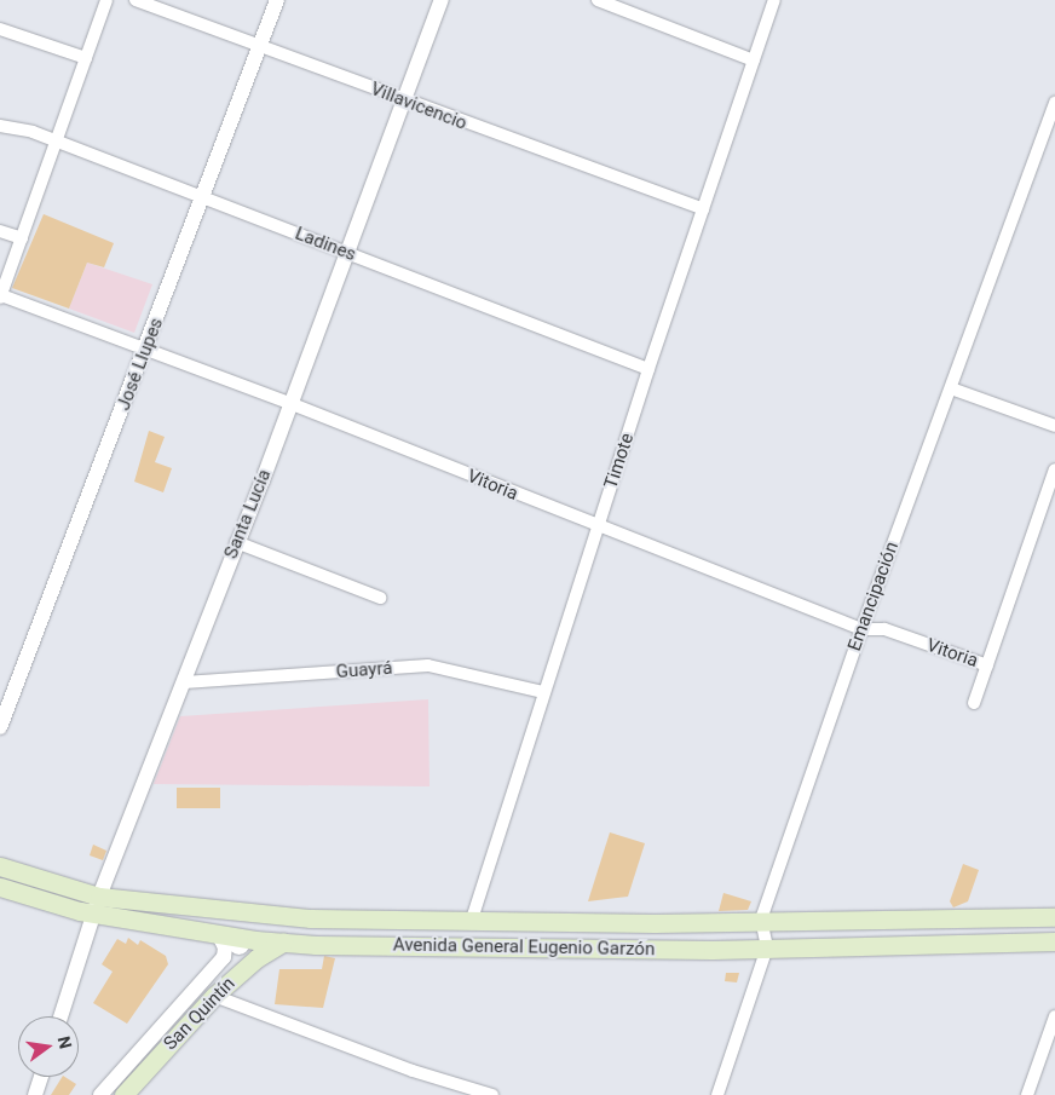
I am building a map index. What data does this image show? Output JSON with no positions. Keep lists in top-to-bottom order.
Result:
{
  "streets": {
    "main road": ["Avenida General Eugenio Garzón", "San Quintín"],
    "street": [
      "Villavicencio",
      "Ladines",
      "José Llupes",
      "Timote",
      "Vitoria",
      "Santa Lucía",
      "Emancipación",
      "Guayrá"
    ]
  },
  "crossings": [
    ["Villavicencio", "José Llupes"],
    ["Villavicencio", "Timote"],
    ["Villavicencio", "Santa Lucía"],
    ["Ladines", "José Llupes"],
    ["Ladines", "Timote"],
    ["Ladines", "Santa Lucía"],
    ["José Llupes", "Vitoria"],
    ["Timote", "Vitoria"],
    ["Timote", "Guayrá"],
    ["Timote", "Avenida General Eugenio Garzón"],
    ["Vitoria", "Santa Lucía"],
    ["Vitoria", "Emancipación"],
    ["Santa Lucía", "Guayrá"],
    ["Santa Lucía", "Avenida General Eugenio Garzón"],
    ["Emancipación", "Avenida General Eugenio Garzón"],
    ["Avenida General Eugenio Garzón", "San Quintín"]
  ],
  "north": "right"
}
